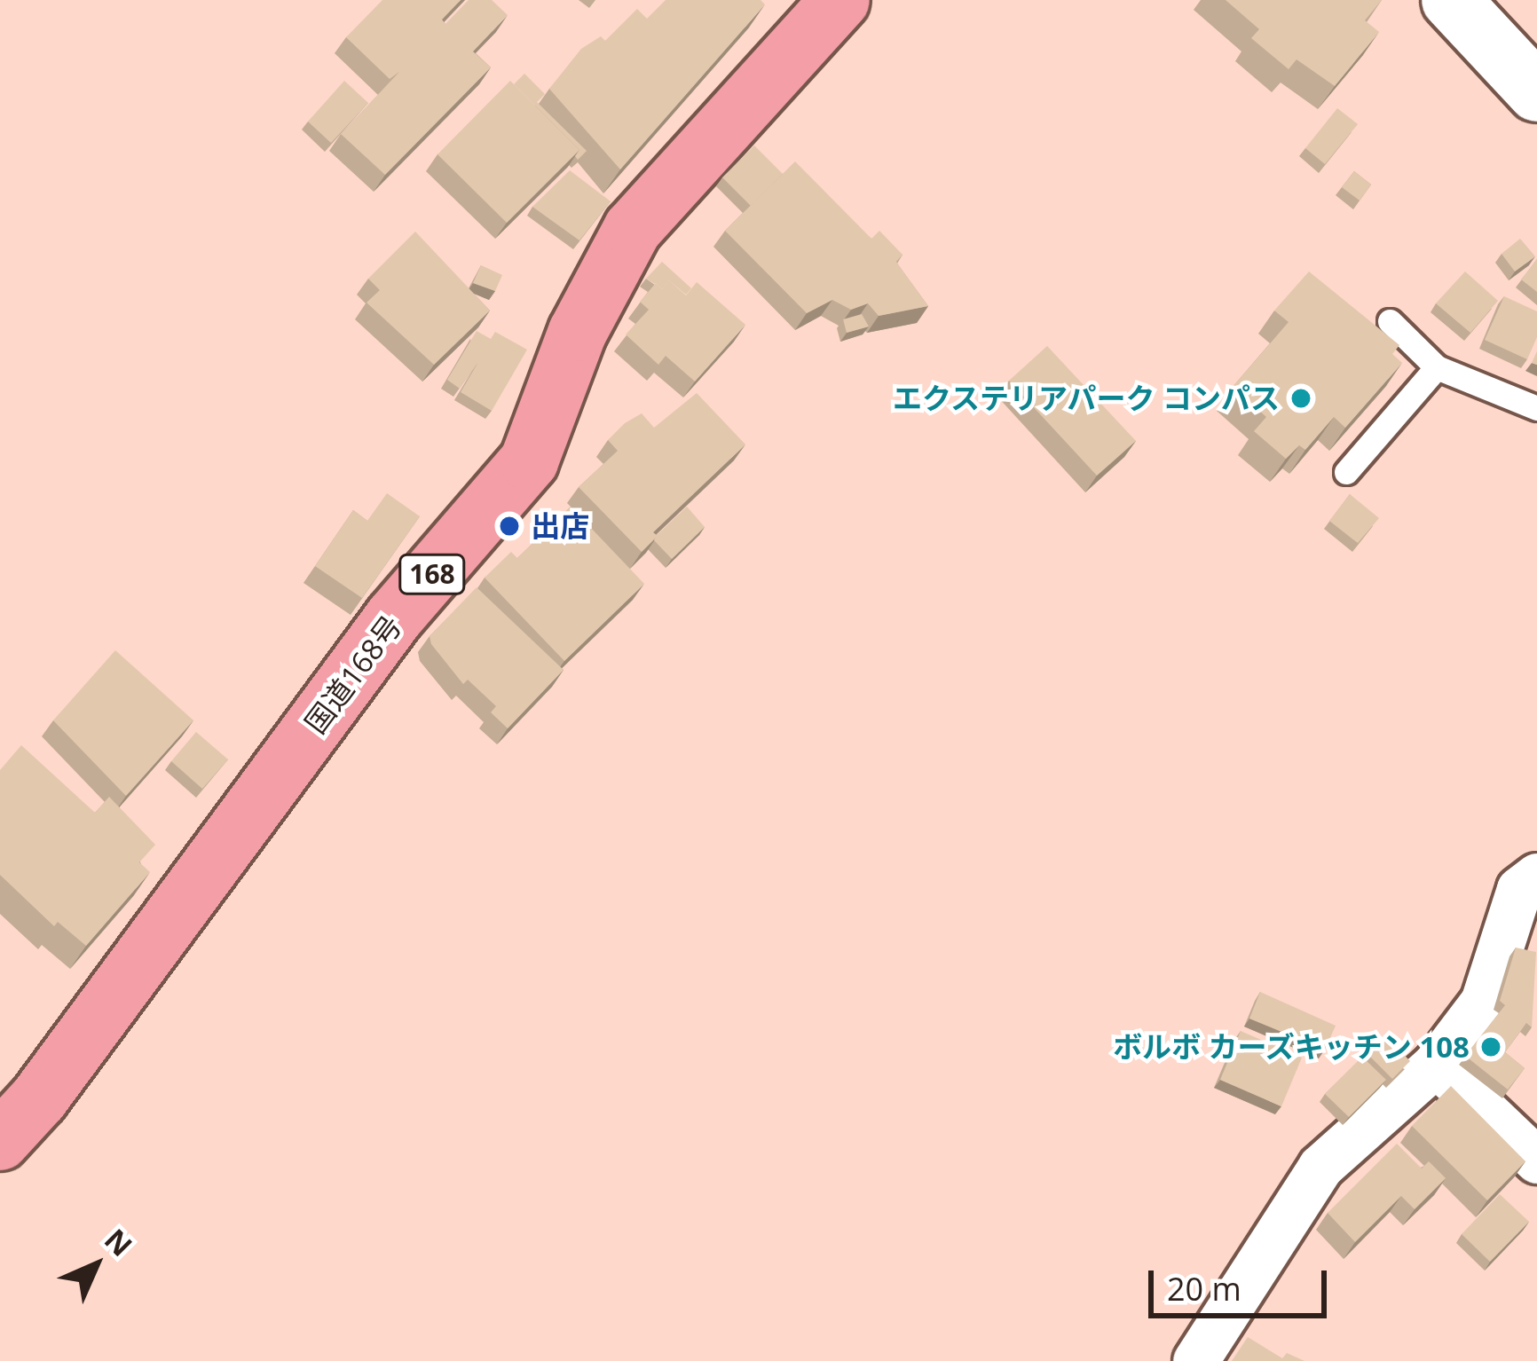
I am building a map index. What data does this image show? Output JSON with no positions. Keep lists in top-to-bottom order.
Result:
{
  "streets": {
    "highway": ["168", "国道168号"]
  },
  "places": ["エクステリアパーク コンパス", "出店", "ボルボ カーズキッチン 108"],
  "scale_bar": "20 m",
  "north": "top right"
}
